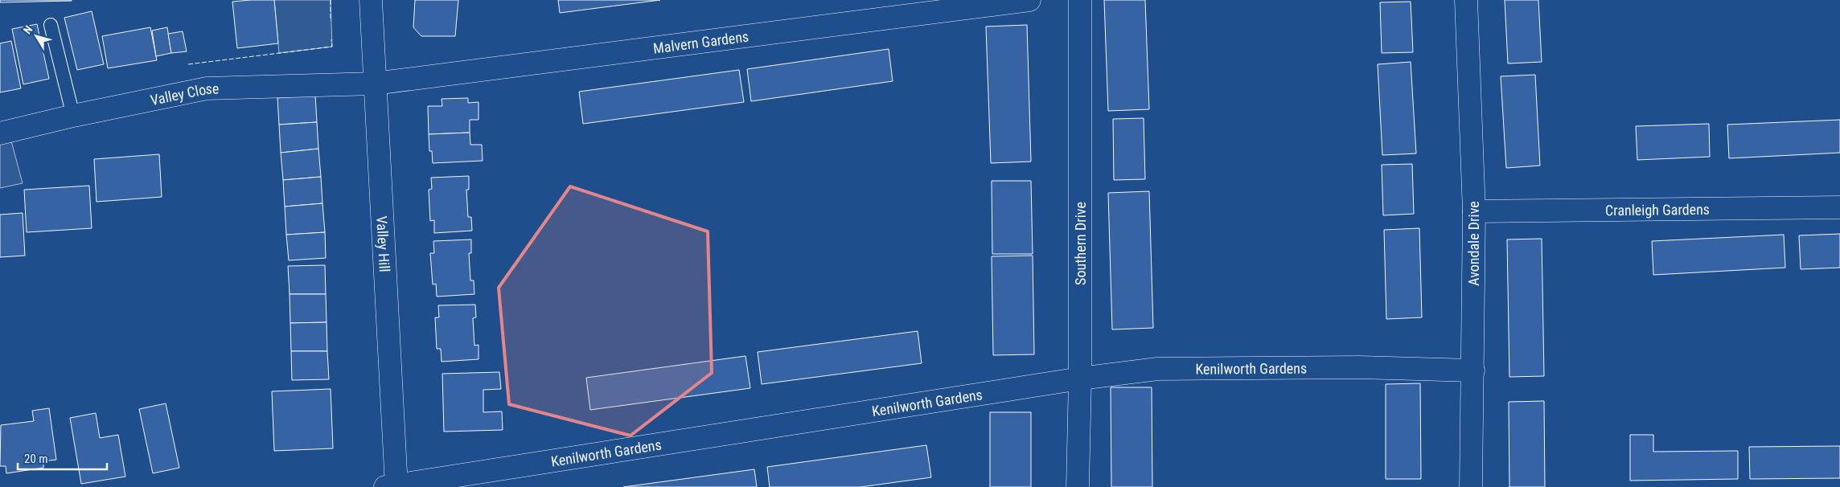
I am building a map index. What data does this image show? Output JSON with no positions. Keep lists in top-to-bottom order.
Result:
{
  "streets": {
    "street": [
      "Malvern Gardens",
      "Valley Close",
      "Cranleigh Gardens",
      "Valley Hill",
      "Southern Drive",
      "Avondale Drive",
      "Kenilworth Gardens"
    ]
  },
  "crossings": [
    ["Malvern Gardens", "Valley Close"],
    ["Malvern Gardens", "Valley Hill"],
    ["Valley Close", "Valley Hill"],
    ["Cranleigh Gardens", "Avondale Drive"],
    ["Valley Hill", "Kenilworth Gardens"],
    ["Southern Drive", "Kenilworth Gardens"],
    ["Avondale Drive", "Kenilworth Gardens"]
  ],
  "scale_bar": "20 m",
  "north": "top left"
}
